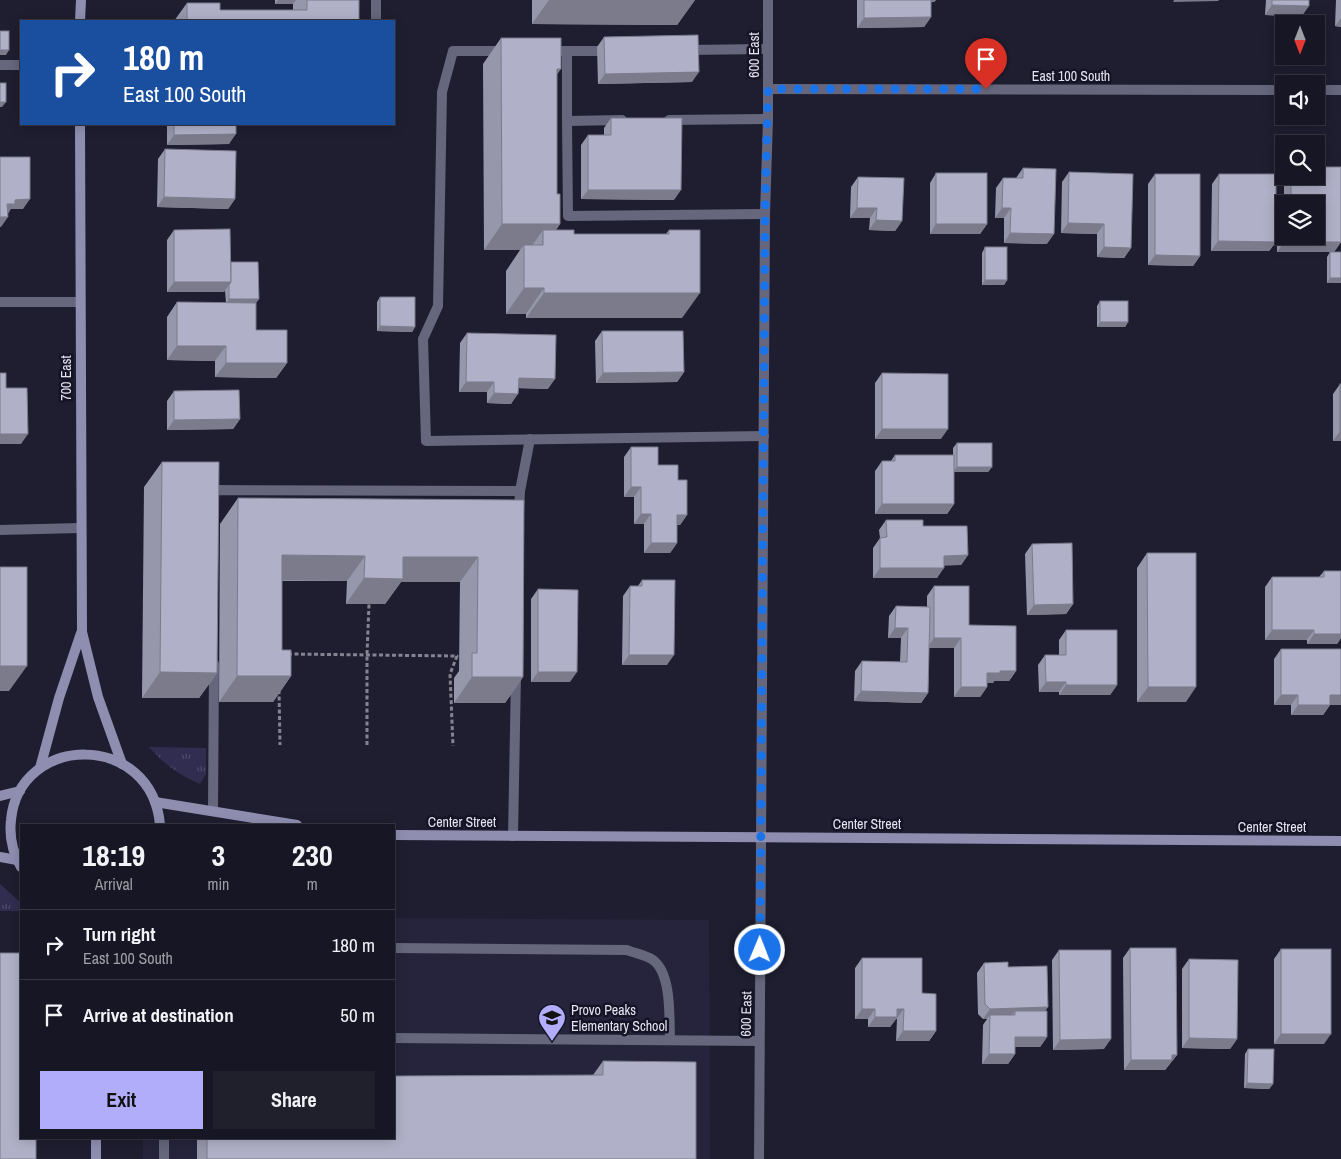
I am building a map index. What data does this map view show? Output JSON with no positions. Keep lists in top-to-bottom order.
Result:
{
  "streets": {
    "street": [
      "600 East",
      "East 100 South",
      "700 East",
      "Center Street"
    ]
  },
  "crossings": [
    ["600 East", "East 100 South"],
    ["600 East", "Center Street"]
  ],
  "places": {
    "school or university": ["Provo Peaks Elementary School"]
  },
  "north": "bottom",
  "page": {
    "turn": ["180 m", "East 100 South"],
    "eta": [
      "18:19",
      "Arrival",
      "3",
      "min",
      "230",
      "m"
    ],
    "list": [
      {
        "name": "Turn right",
        "note": "East 100 South",
        "value": "180 m"
      },
      {
        "name": "Arrive at destination",
        "value": "50 m"
      }
    ],
    "buttons": ["Exit", "Share"]
  }
}
